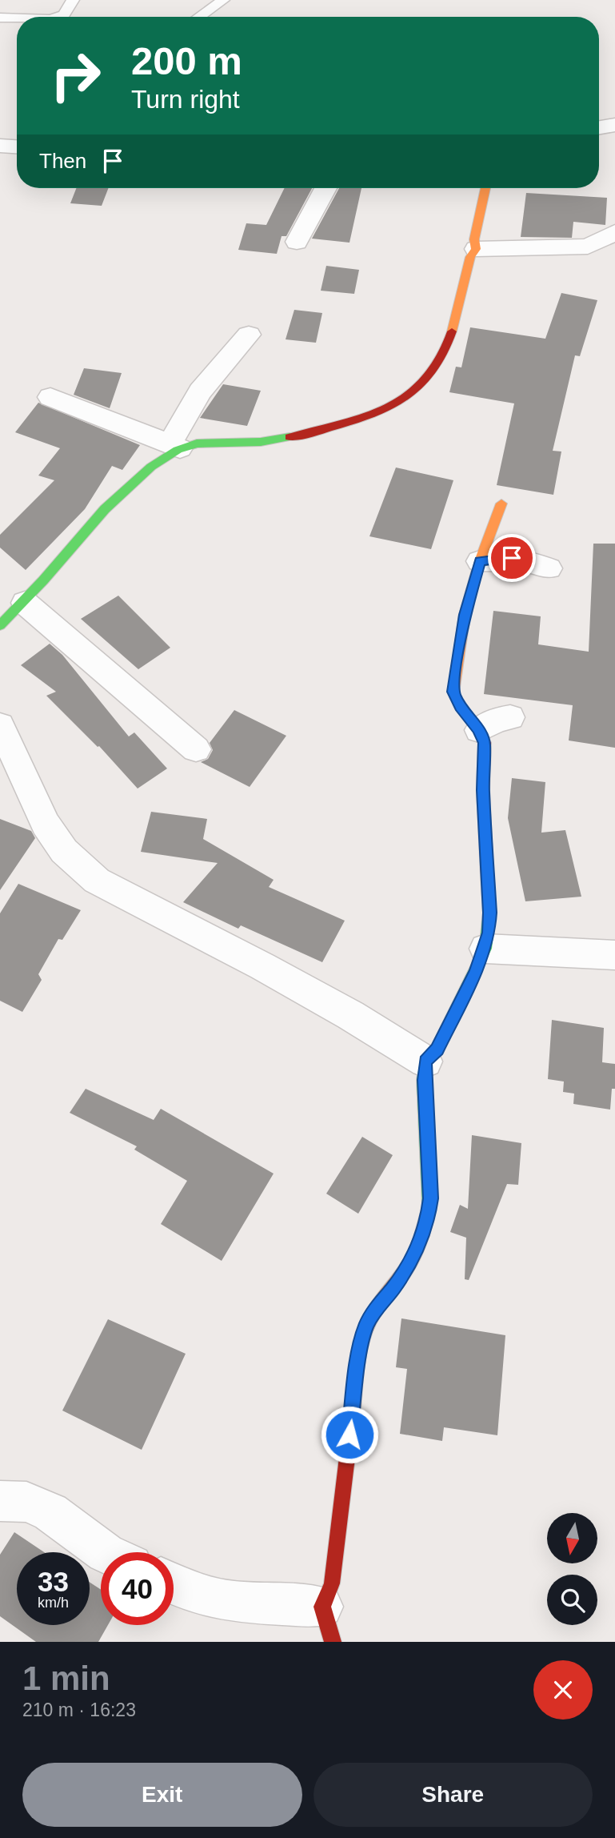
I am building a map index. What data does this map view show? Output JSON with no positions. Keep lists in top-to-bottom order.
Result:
{
  "north": "bottom",
  "page": {
    "turn": ["200 m", "Turn right"],
    "then": "Then",
    "speed": "33 km/h",
    "limit": "40",
    "heading": ["1 min", "210 m · 16:23"],
    "buttons": ["Exit", "Share"]
  }
}
